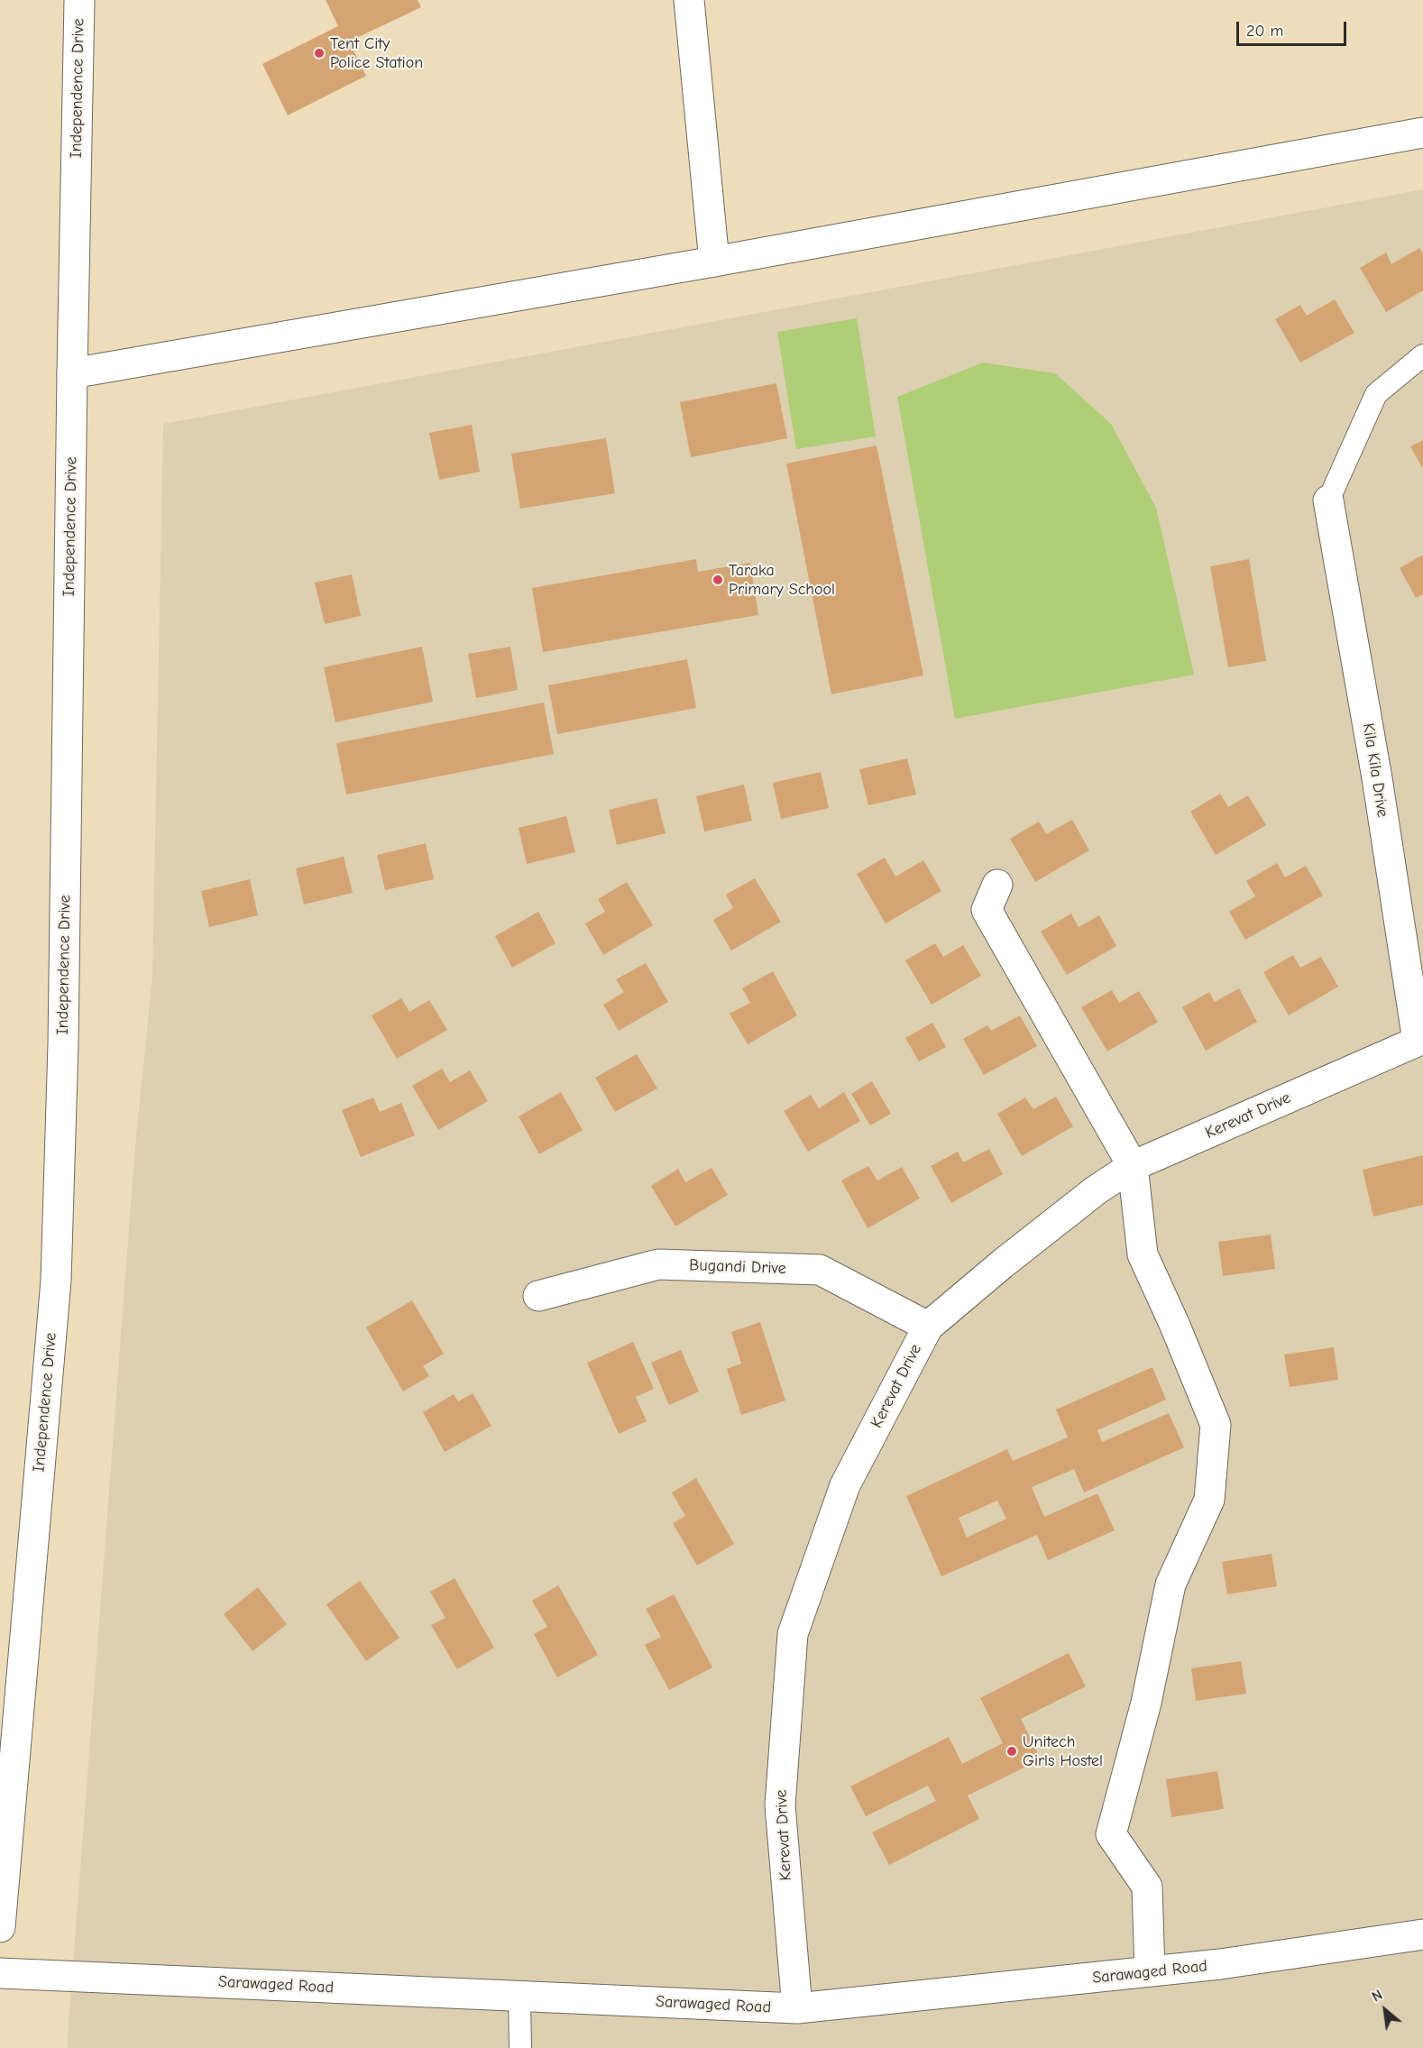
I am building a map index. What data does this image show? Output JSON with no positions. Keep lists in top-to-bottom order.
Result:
{
  "streets": {
    "street": [
      "Independence Drive",
      "Kila Kila Drive",
      "Kerevat Drive",
      "Bugandi Drive",
      "Sarawaged Road"
    ]
  },
  "crossings": [
    ["Kila Kila Drive", "Kerevat Drive"],
    ["Kerevat Drive", "Bugandi Drive"],
    ["Kerevat Drive", "Sarawaged Road"]
  ],
  "places": ["Tent City Police Station", "Taraka Primary School", "Unitech Girls Hostel"],
  "scale_bar": "20 m",
  "north": "top left"
}
